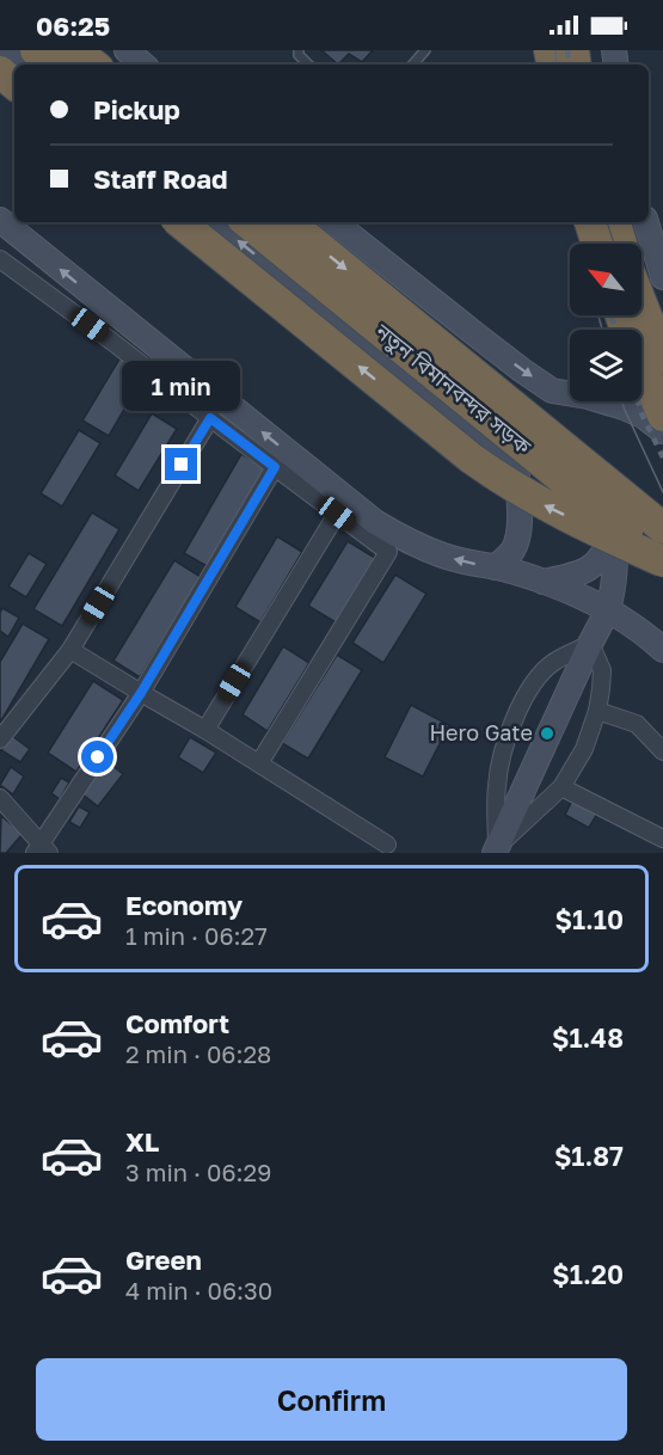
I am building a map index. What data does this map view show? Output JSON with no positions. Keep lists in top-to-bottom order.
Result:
{
  "streets": {
    "highway": ["নতুন বিমানবন্দর সড়ক"]
  },
  "places": ["Hero Gate"],
  "north": "top left",
  "page": {
    "status": "06:25",
    "banner": ["Pickup", "Staff Road"],
    "bubble": "1 min",
    "list": [
      {
        "name": "Economy",
        "note": "1 min · 06:27",
        "value": "$1.10"
      },
      {
        "name": "Comfort",
        "note": "2 min · 06:28",
        "value": "$1.48"
      },
      {
        "name": "XL",
        "note": "3 min · 06:29",
        "value": "$1.87"
      },
      {
        "name": "Green",
        "note": "4 min · 06:30",
        "value": "$1.20"
      }
    ],
    "buttons": "Confirm"
  }
}
